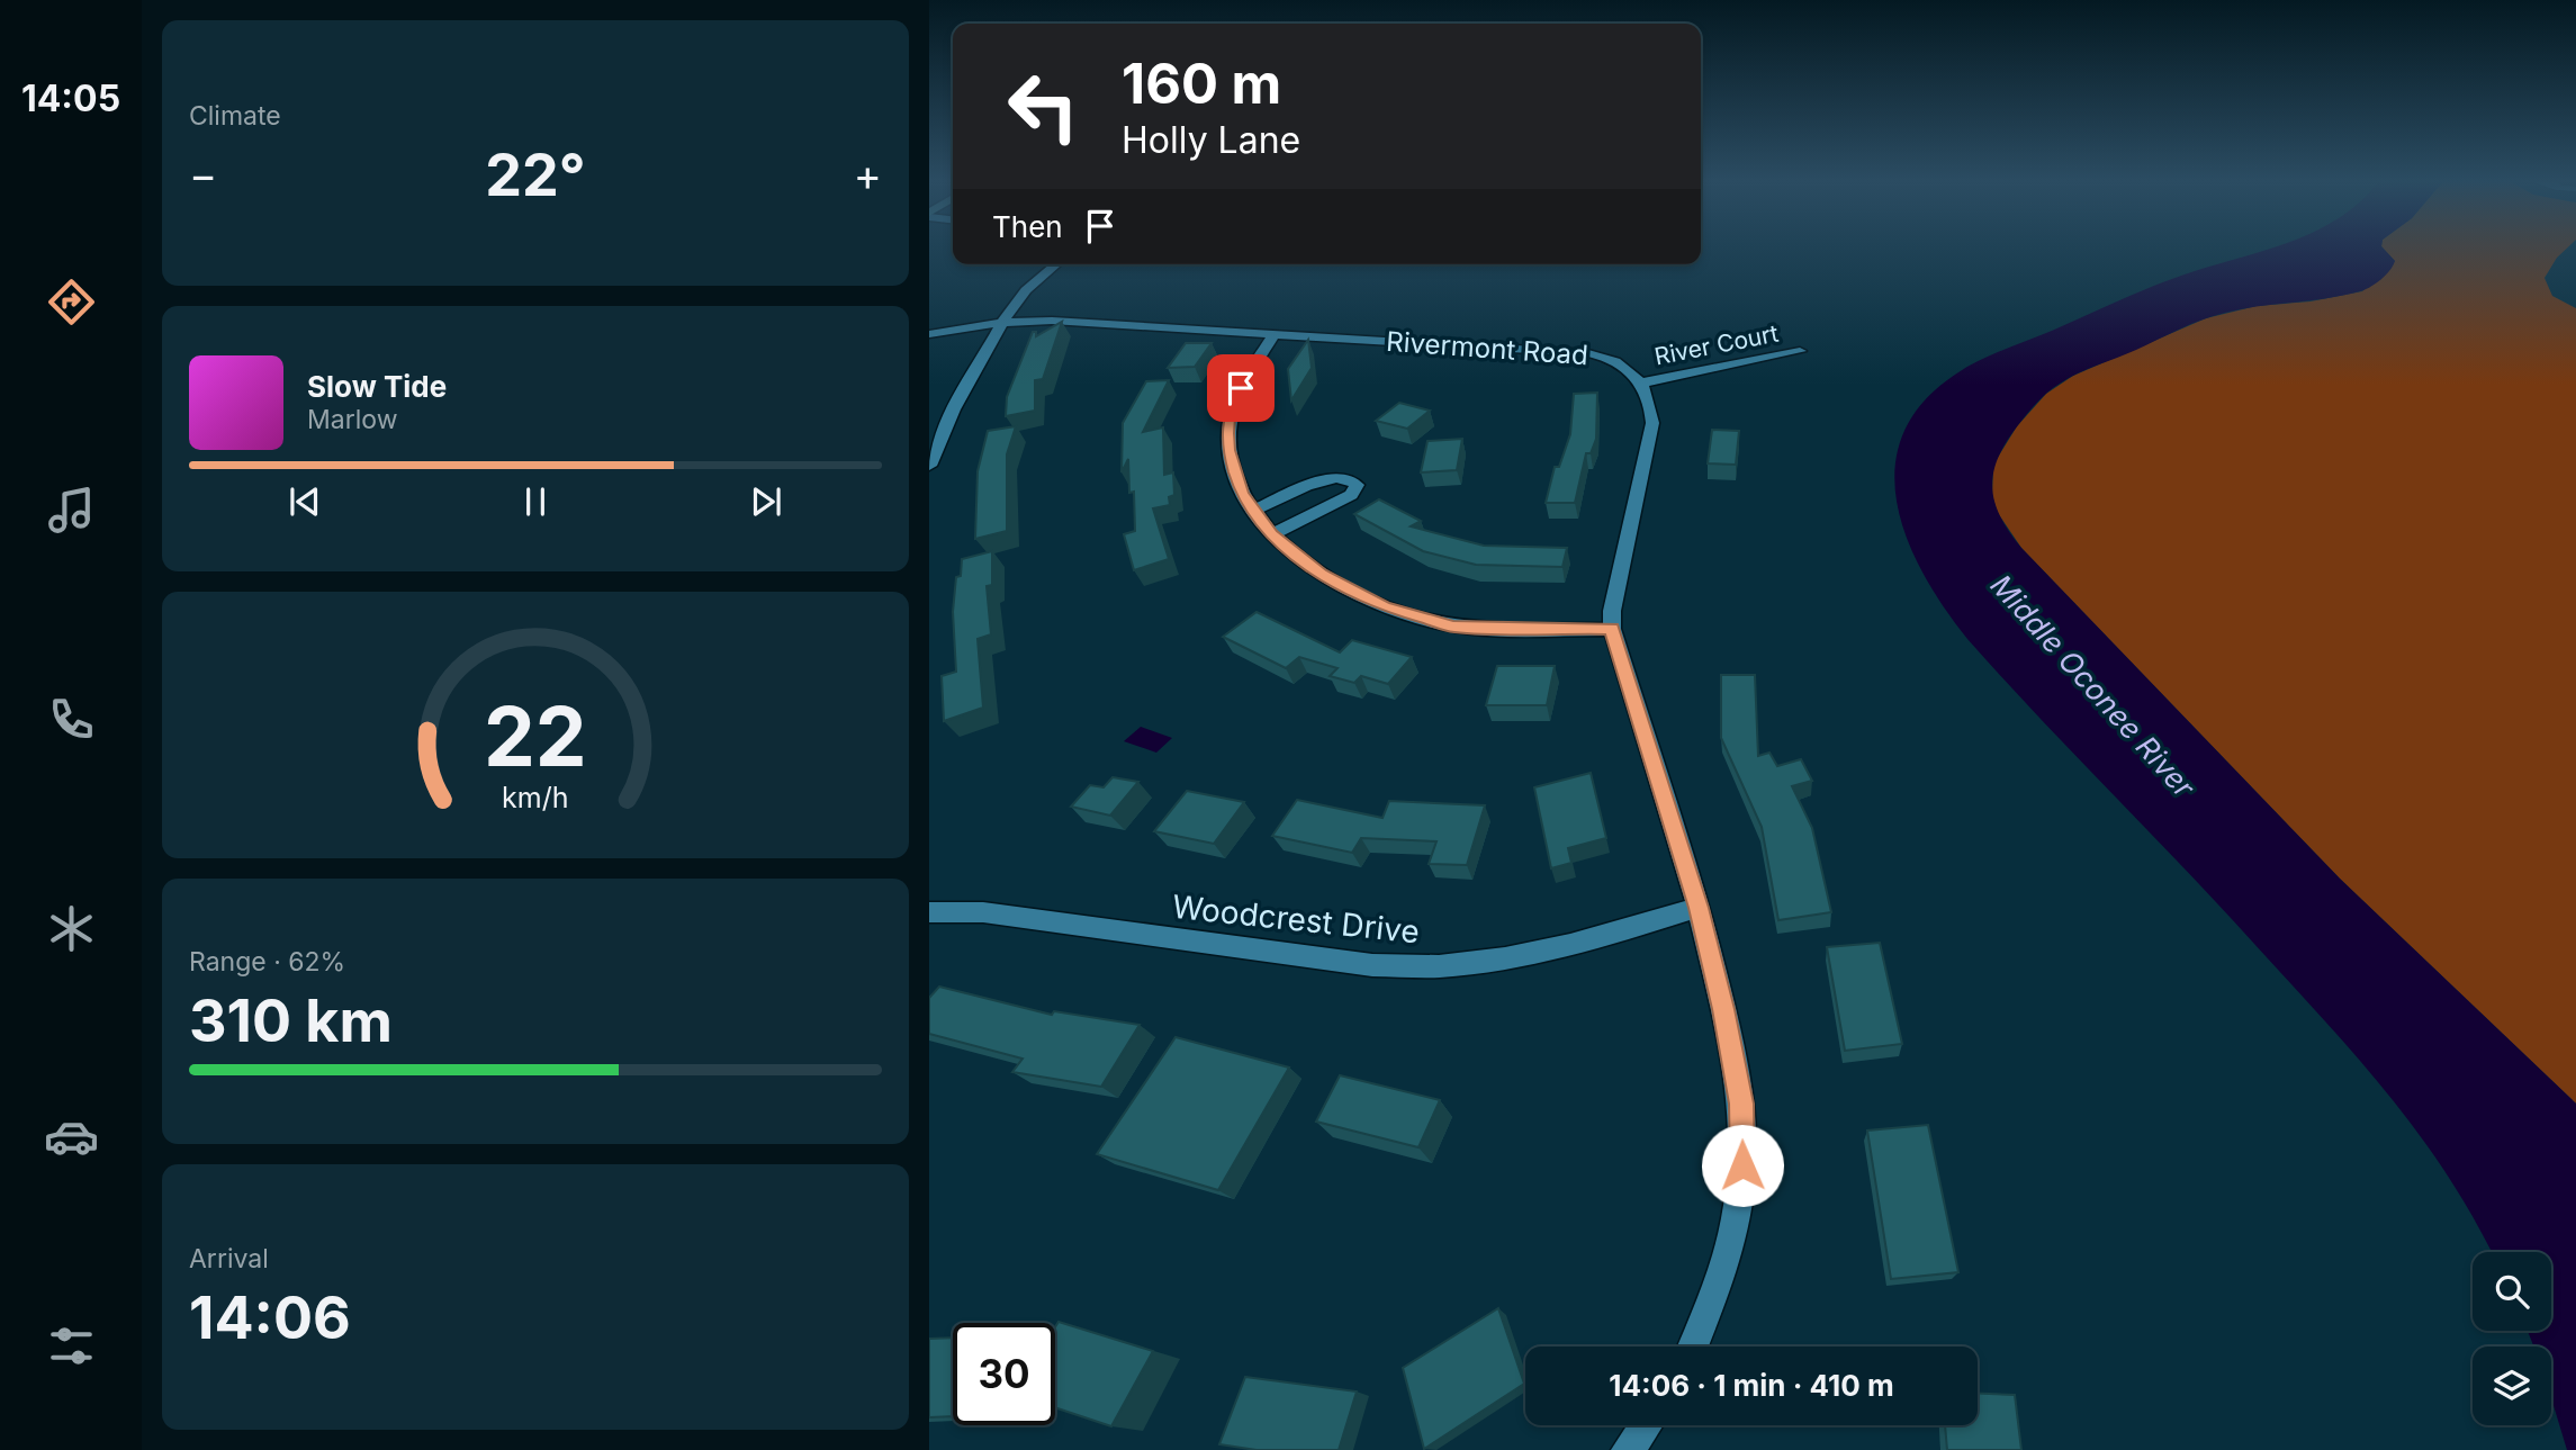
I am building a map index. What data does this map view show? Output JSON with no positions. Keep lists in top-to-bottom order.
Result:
{
  "streets": {
    "street": ["River Court", "Rivermont Road", "Woodcrest Drive"]
  },
  "crossings": [
    ["River Court", "Rivermont Road"]
  ],
  "water": ["Middle Oconee River"],
  "page": {
    "tabs": "14:05",
    "tile": [
      "Climate",
      ["Range · 62%", "310 km"],
      ["Arrival", "14:06"]
    ],
    "turn": ["160 m", "Holly Lane"],
    "heat": ["−", "22°", "+"],
    "then": "Then",
    "song": ["Slow Tide", "Marlow"],
    "limit": "30",
    "trip": "14:06 · 1 min · 410 m",
    "gauge": ["22", "km/h"]
  }
}
